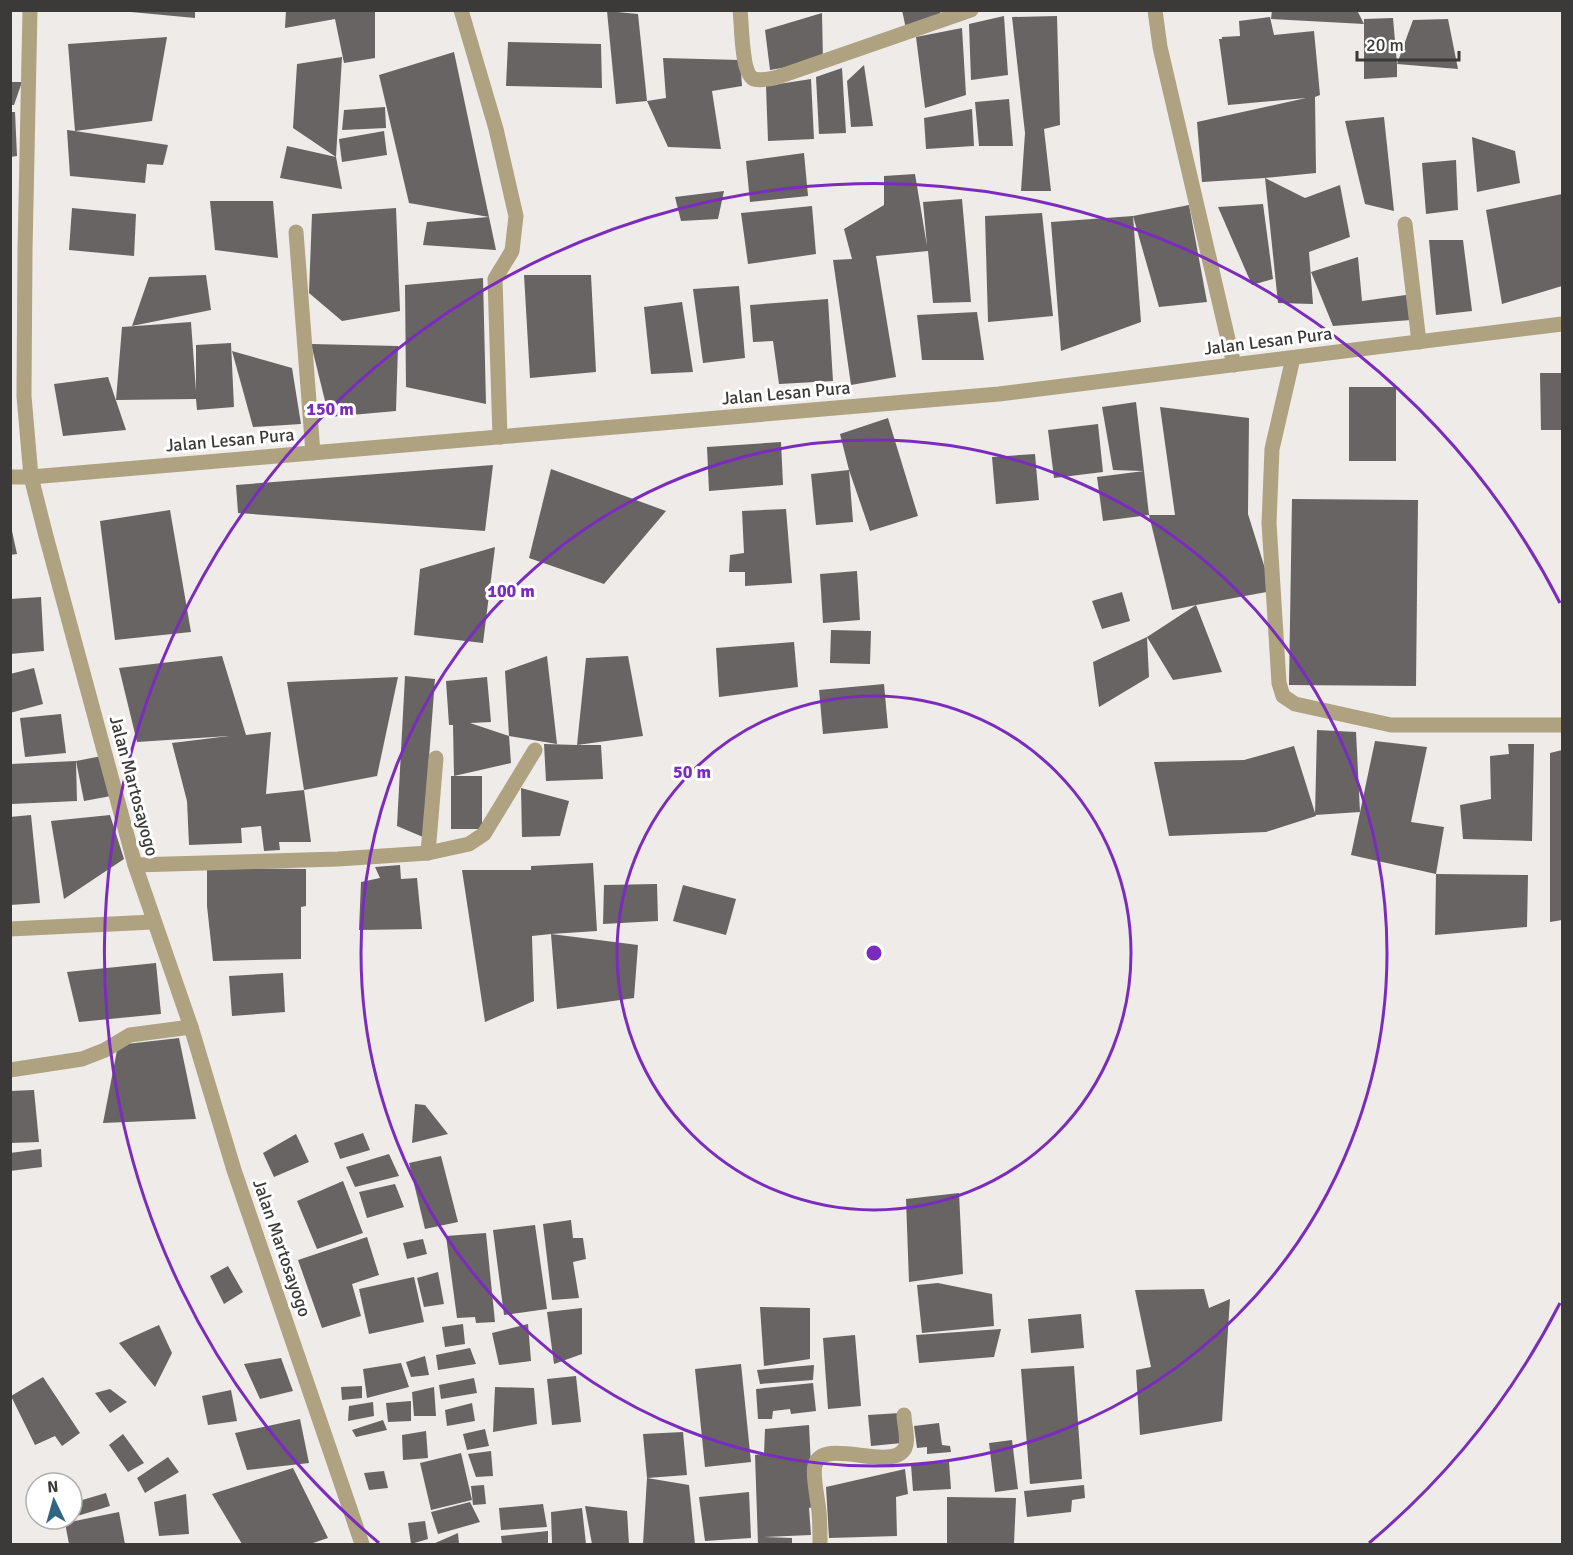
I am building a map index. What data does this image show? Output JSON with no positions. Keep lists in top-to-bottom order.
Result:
{
  "streets": {
    "street": ["Jalan Lesan Pura", "Jalan Martosayogo"]
  },
  "crossings": [
    ["Jalan Lesan Pura", "Jalan Martosayogo"]
  ],
  "scale_bar": "20 m",
  "north": "top",
  "rings": ["150 m", "100 m", "50 m"]
}
